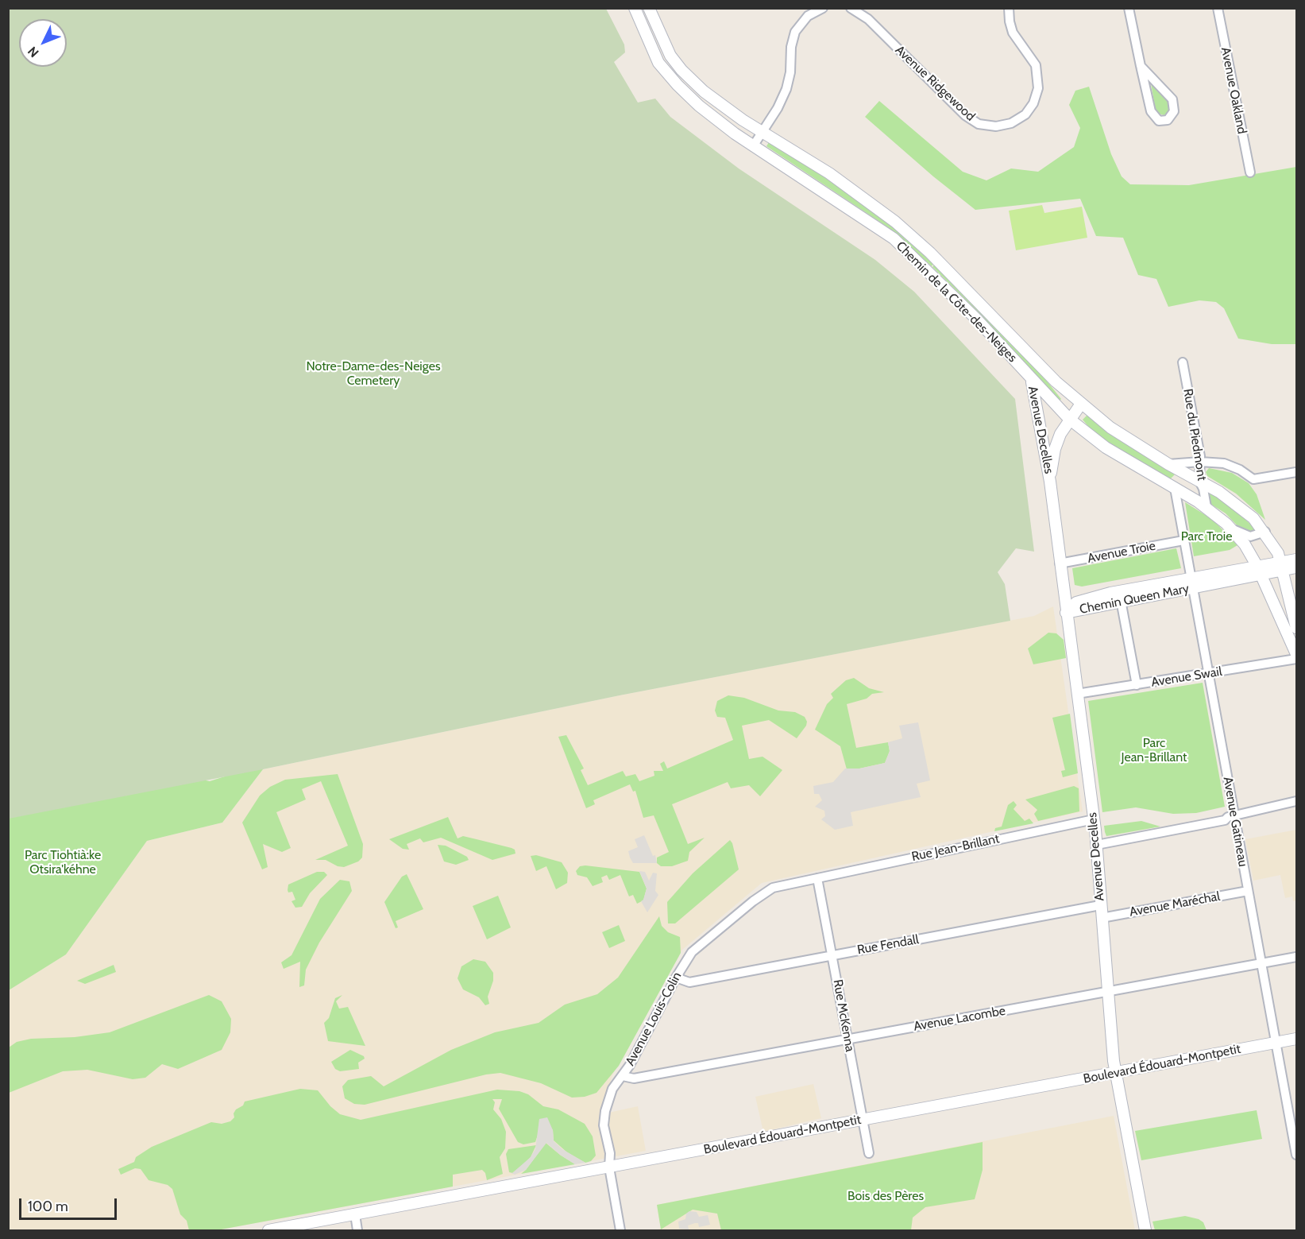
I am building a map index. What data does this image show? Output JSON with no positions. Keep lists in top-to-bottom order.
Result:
{
  "streets": {
    "street": [
      "Avenue Ridgewood",
      "Avenue Oakland",
      "Chemin de la Côte-des-Neiges",
      "Avenue Decelles",
      "Rue du Piedmont",
      "Avenue Troie",
      "Chemin Queen Mary",
      "Avenue Swail",
      "Avenue Gatineau",
      "Rue Jean-Brillant",
      "Avenue Maréchal",
      "Rue Fendall",
      "Rue McKenna",
      "Avenue Louis-Colin",
      "Avenue Lacombe",
      "Boulevard Édouard-Montpetit"
    ]
  },
  "crossings": [
    ["Chemin de la Côte-des-Neiges", "Avenue Decelles"],
    ["Chemin de la Côte-des-Neiges", "Rue du Piedmont"],
    ["Chemin de la Côte-des-Neiges", "Chemin Queen Mary"],
    ["Chemin de la Côte-des-Neiges", "Avenue Gatineau"],
    ["Avenue Decelles", "Avenue Troie"],
    ["Avenue Decelles", "Chemin Queen Mary"],
    ["Avenue Decelles", "Avenue Swail"],
    ["Avenue Decelles", "Rue Jean-Brillant"],
    ["Avenue Decelles", "Avenue Maréchal"],
    ["Avenue Decelles", "Rue Fendall"],
    ["Avenue Decelles", "Avenue Lacombe"],
    ["Avenue Decelles", "Boulevard Édouard-Montpetit"],
    ["Avenue Troie", "Avenue Gatineau"],
    ["Chemin Queen Mary", "Avenue Gatineau"],
    ["Avenue Swail", "Avenue Gatineau"],
    ["Avenue Gatineau", "Avenue Maréchal"],
    ["Avenue Gatineau", "Avenue Lacombe"],
    ["Avenue Gatineau", "Boulevard Édouard-Montpetit"],
    ["Rue Jean-Brillant", "Rue McKenna"],
    ["Rue Jean-Brillant", "Avenue Louis-Colin"],
    ["Rue Fendall", "Rue McKenna"],
    ["Rue Fendall", "Avenue Louis-Colin"],
    ["Rue McKenna", "Avenue Louis-Colin"],
    ["Rue McKenna", "Avenue Lacombe"],
    ["Rue McKenna", "Boulevard Édouard-Montpetit"],
    ["Avenue Louis-Colin", "Avenue Lacombe"],
    ["Avenue Louis-Colin", "Boulevard Édouard-Montpetit"]
  ],
  "parks": [
    "Notre-Dame-des-Neiges Cemetery",
    "Parc Troie",
    "Parc Jean-Brillant",
    "Parc Tiohtià:ke Otsira'kéhne",
    "Bois des Pères"
  ],
  "scale_bar": "100 m",
  "north": "bottom left"
}
